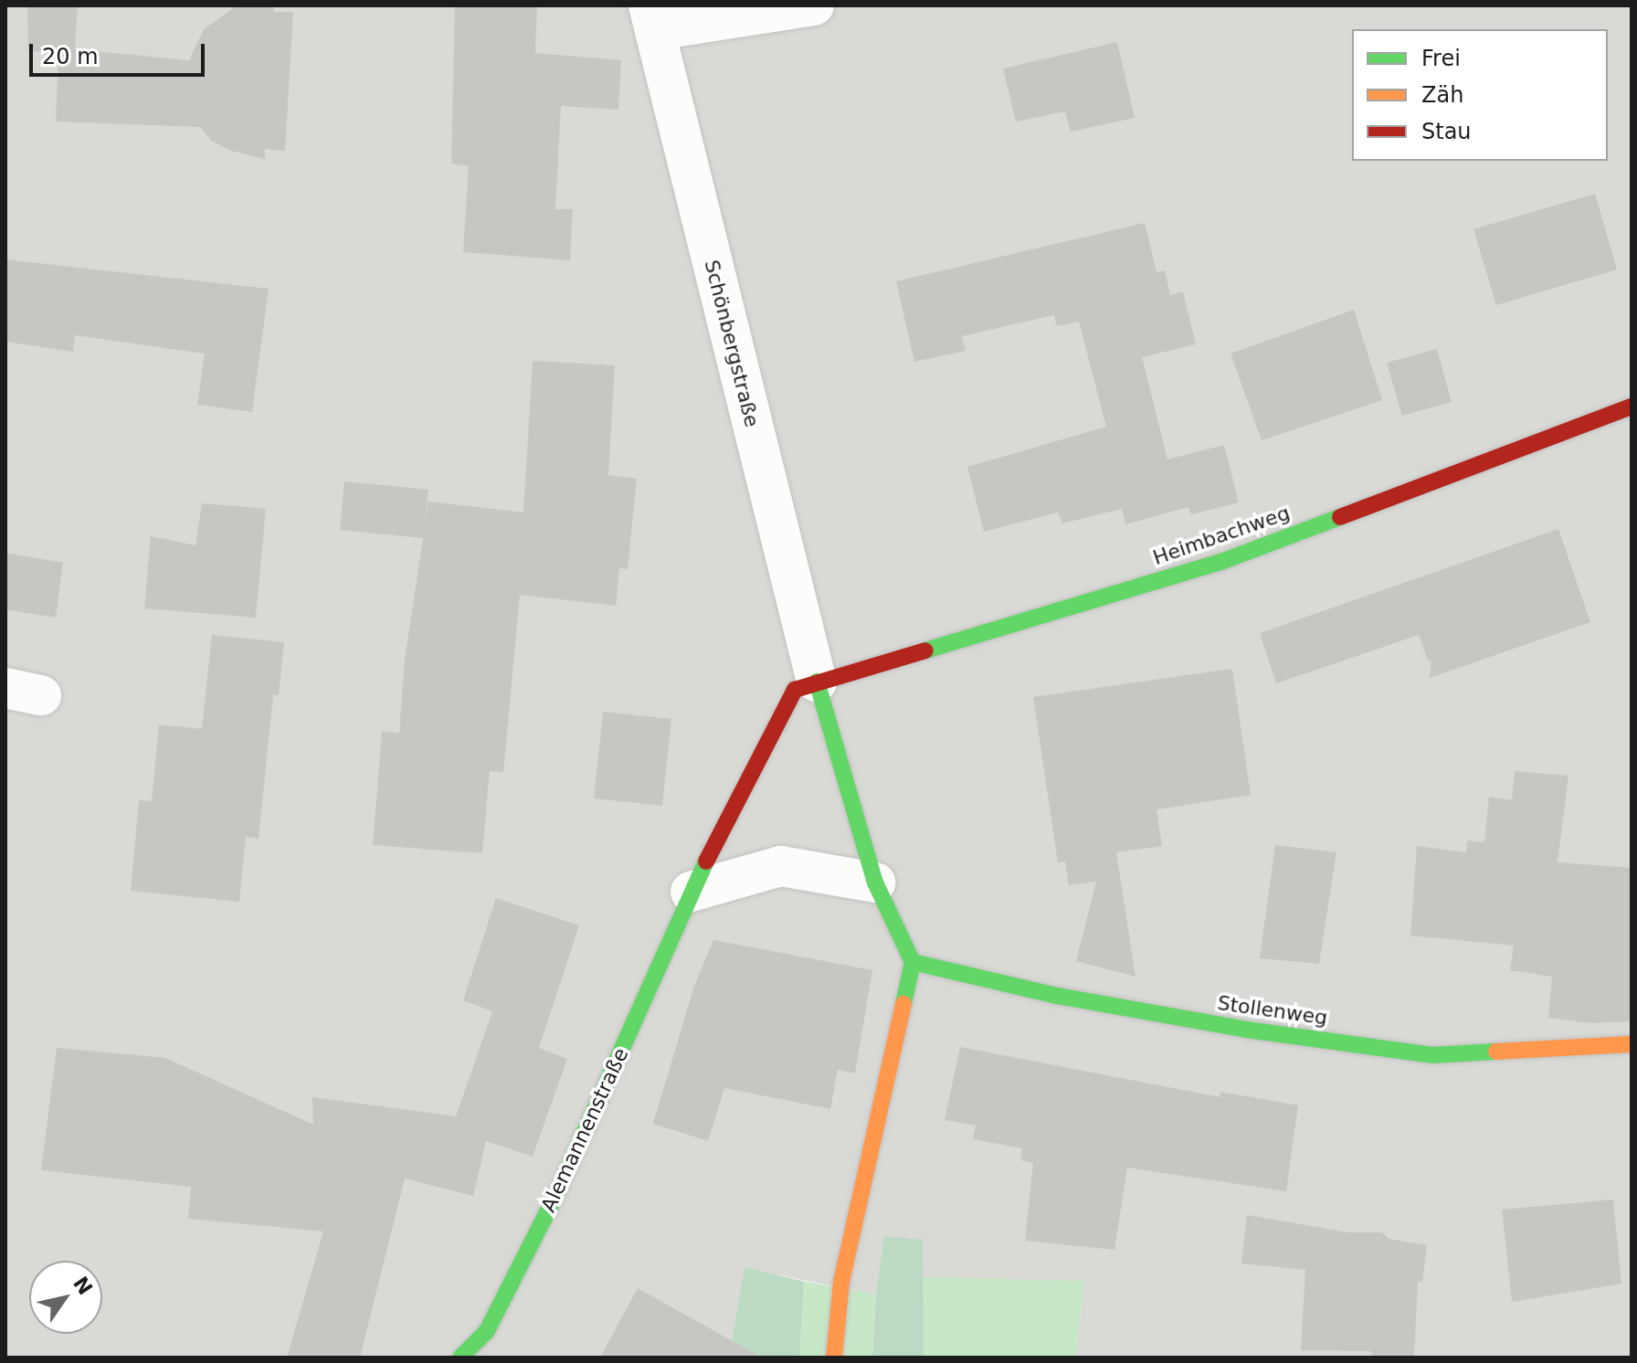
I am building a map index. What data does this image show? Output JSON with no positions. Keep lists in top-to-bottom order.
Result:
{
  "streets": {
    "street": [
      "Schönbergstraße",
      "Heimbachweg",
      "Stollenweg",
      "Alemannenstraße"
    ]
  },
  "crossings": [
    ["Schönbergstraße", "Heimbachweg"],
    ["Schönbergstraße", "Alemannenstraße"],
    ["Heimbachweg", "Alemannenstraße"]
  ],
  "legend": ["Frei", "Zäh", "Stau"],
  "scale_bar": "20 m",
  "north": "top right"
}
